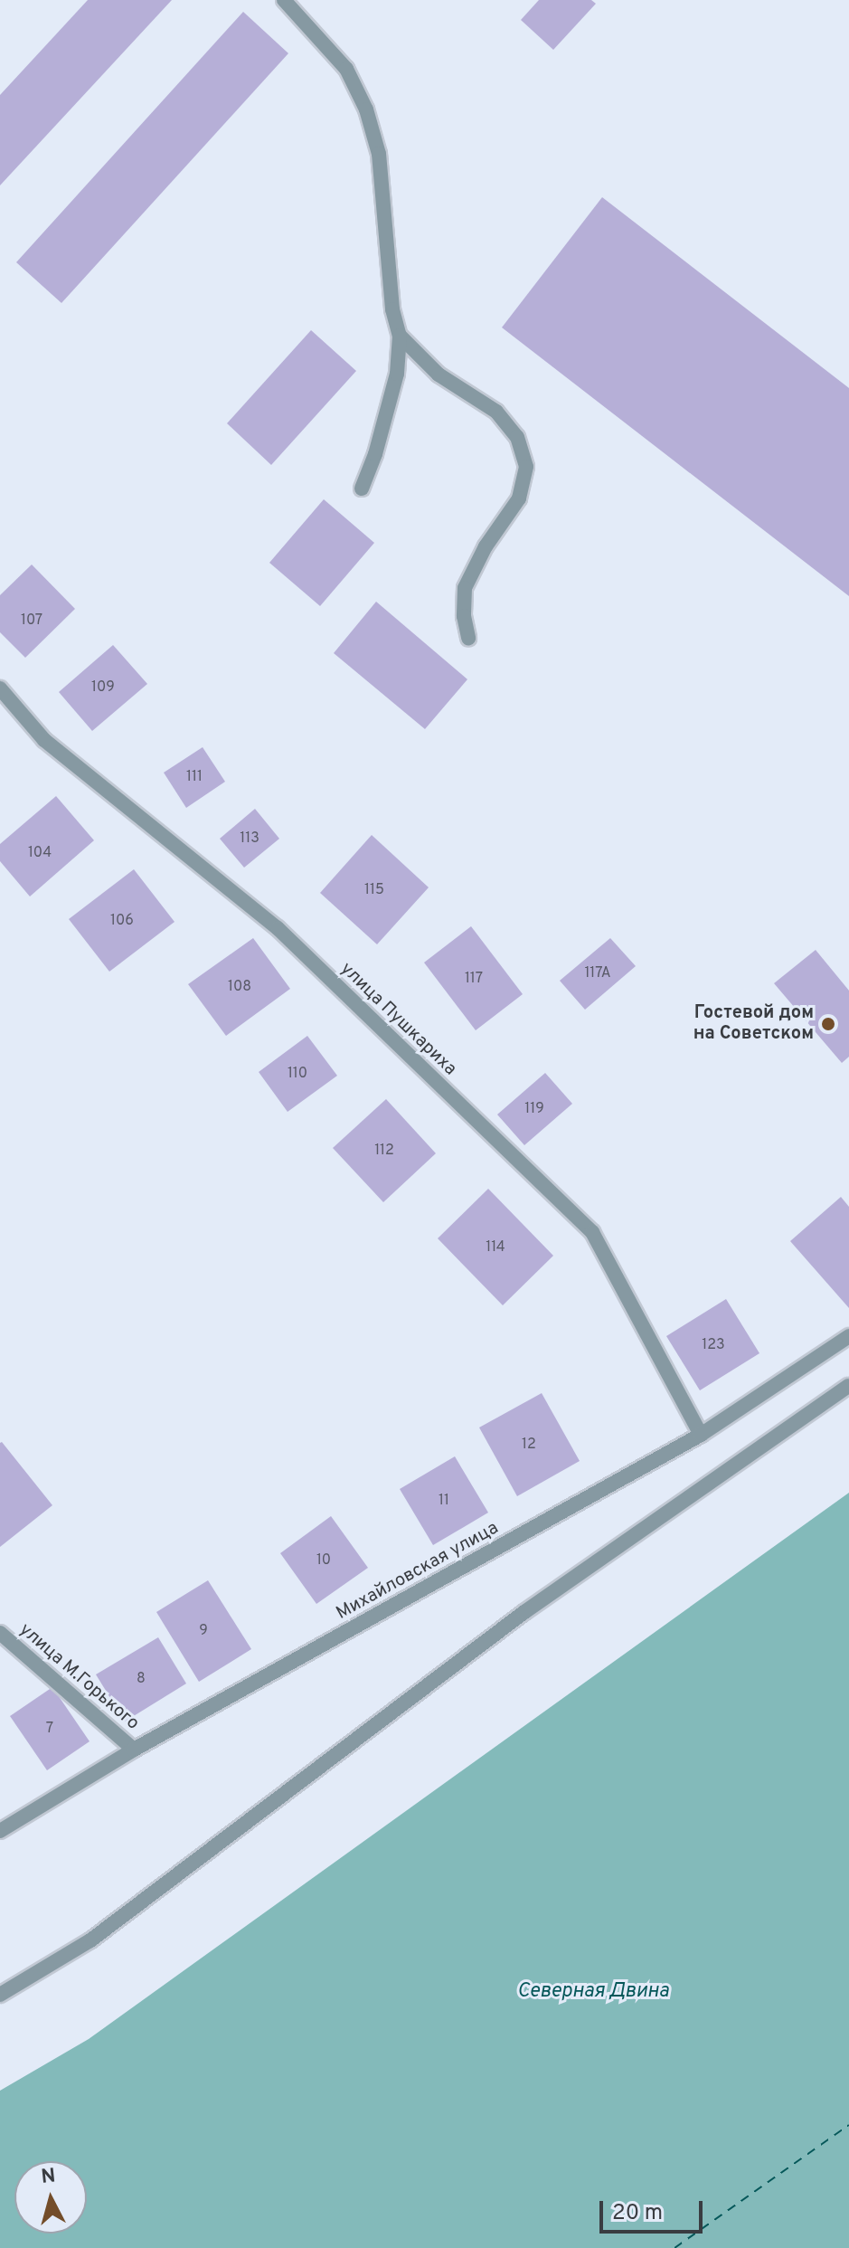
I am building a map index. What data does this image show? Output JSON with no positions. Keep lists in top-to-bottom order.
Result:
{
  "streets": {
    "street": ["улица Пушкариха", "Михайловская улица", "улица М.Горького"]
  },
  "crossings": [
    ["улица Пушкариха", "Михайловская улица"],
    ["Михайловская улица", "улица М.Горького"]
  ],
  "water": ["Северная Двина"],
  "places": ["Гостевой дом на Советском"],
  "house_numbers": [
    "107",
    "109",
    "111",
    "113",
    "104",
    "115",
    "106",
    "117А",
    "117",
    "108",
    "110",
    "119",
    "112",
    "114",
    "123",
    "12",
    "11",
    "10",
    "9",
    "8",
    "7"
  ],
  "scale_bar": "20 m",
  "north": "top"
}
